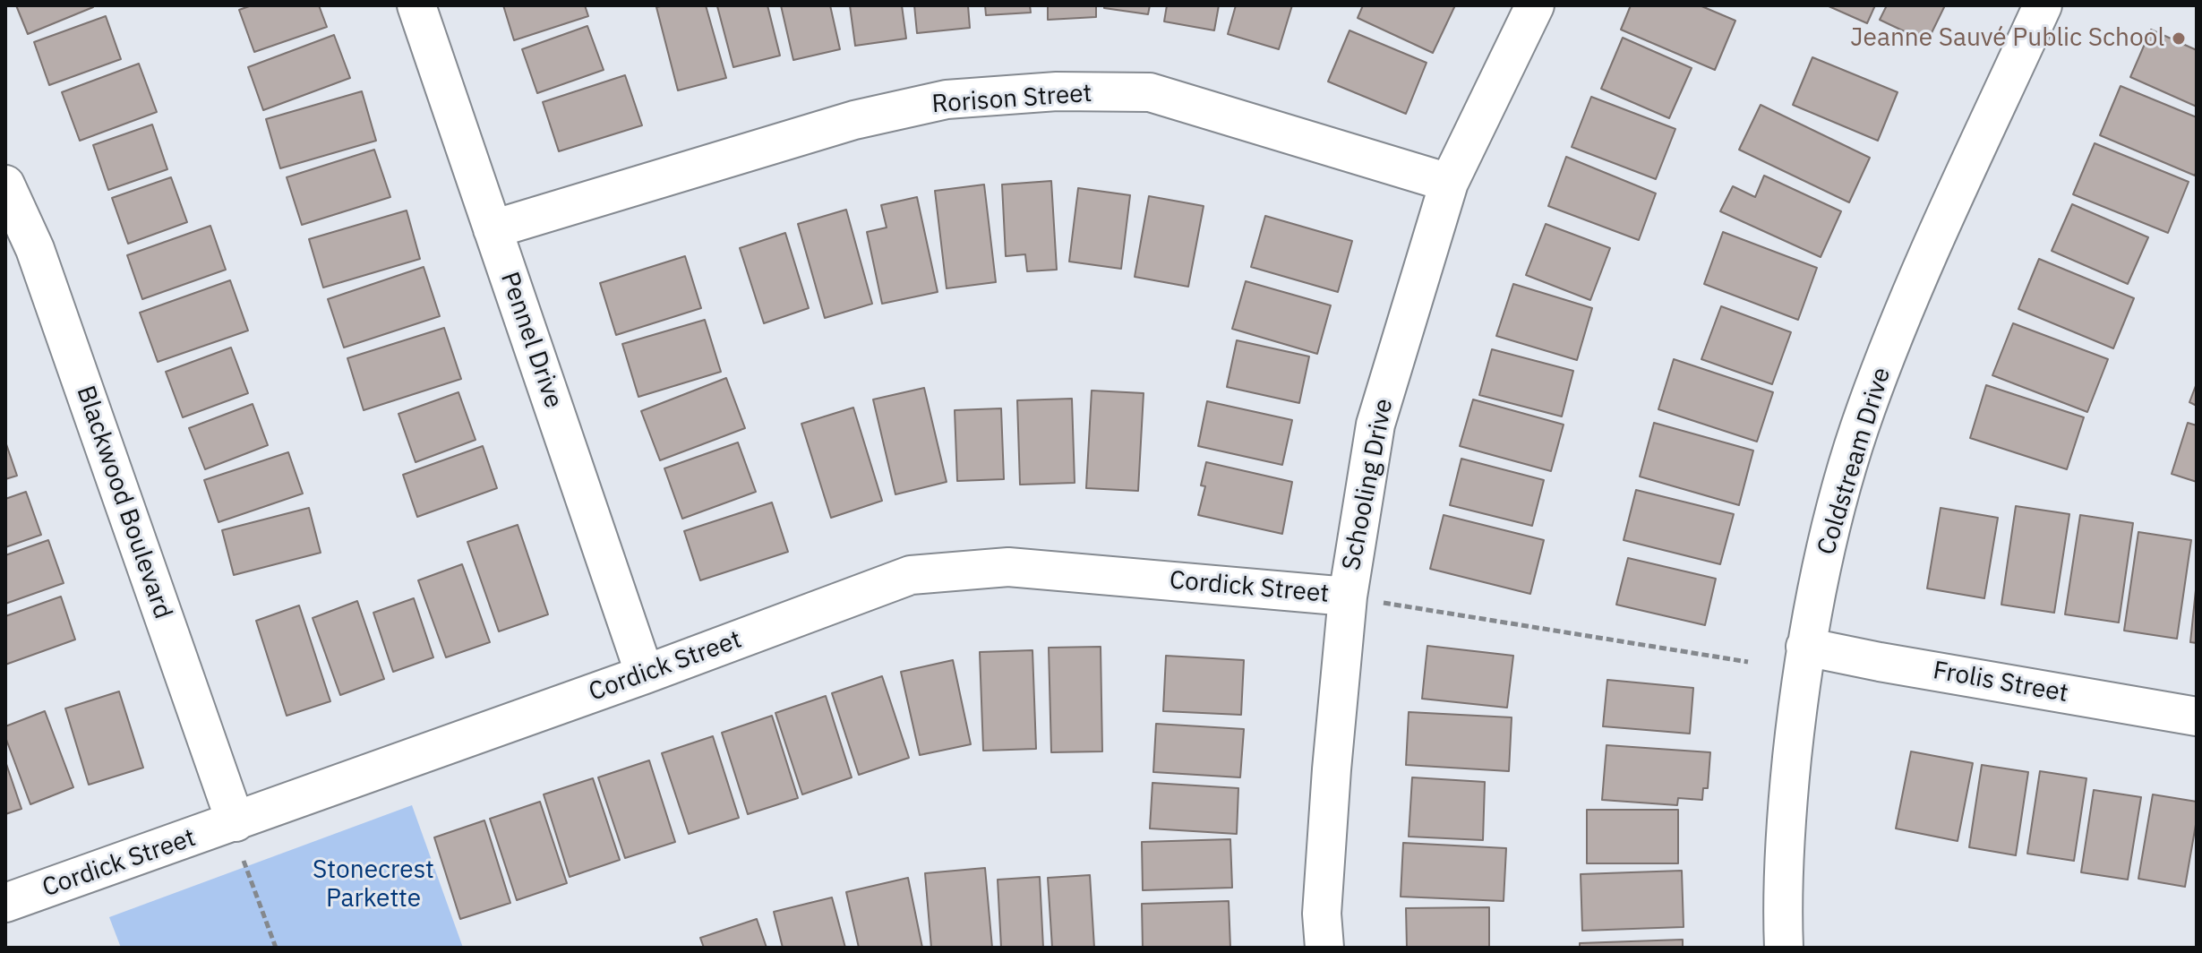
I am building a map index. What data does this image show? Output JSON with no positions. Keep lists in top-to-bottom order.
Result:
{
  "streets": {
    "street": [
      "Rorison Street",
      "Pennel Drive",
      "Coldstream Drive",
      "Schooling Drive",
      "Blackwood Boulevard",
      "Cordick Street",
      "Frolis Street"
    ]
  },
  "crossings": [
    ["Rorison Street", "Pennel Drive"],
    ["Rorison Street", "Schooling Drive"],
    ["Pennel Drive", "Cordick Street"],
    ["Coldstream Drive", "Frolis Street"],
    ["Schooling Drive", "Cordick Street"],
    ["Blackwood Boulevard", "Cordick Street"]
  ],
  "parks": ["Stonecrest Parkette"],
  "places": ["Jeanne Sauvé Public School"]
}
